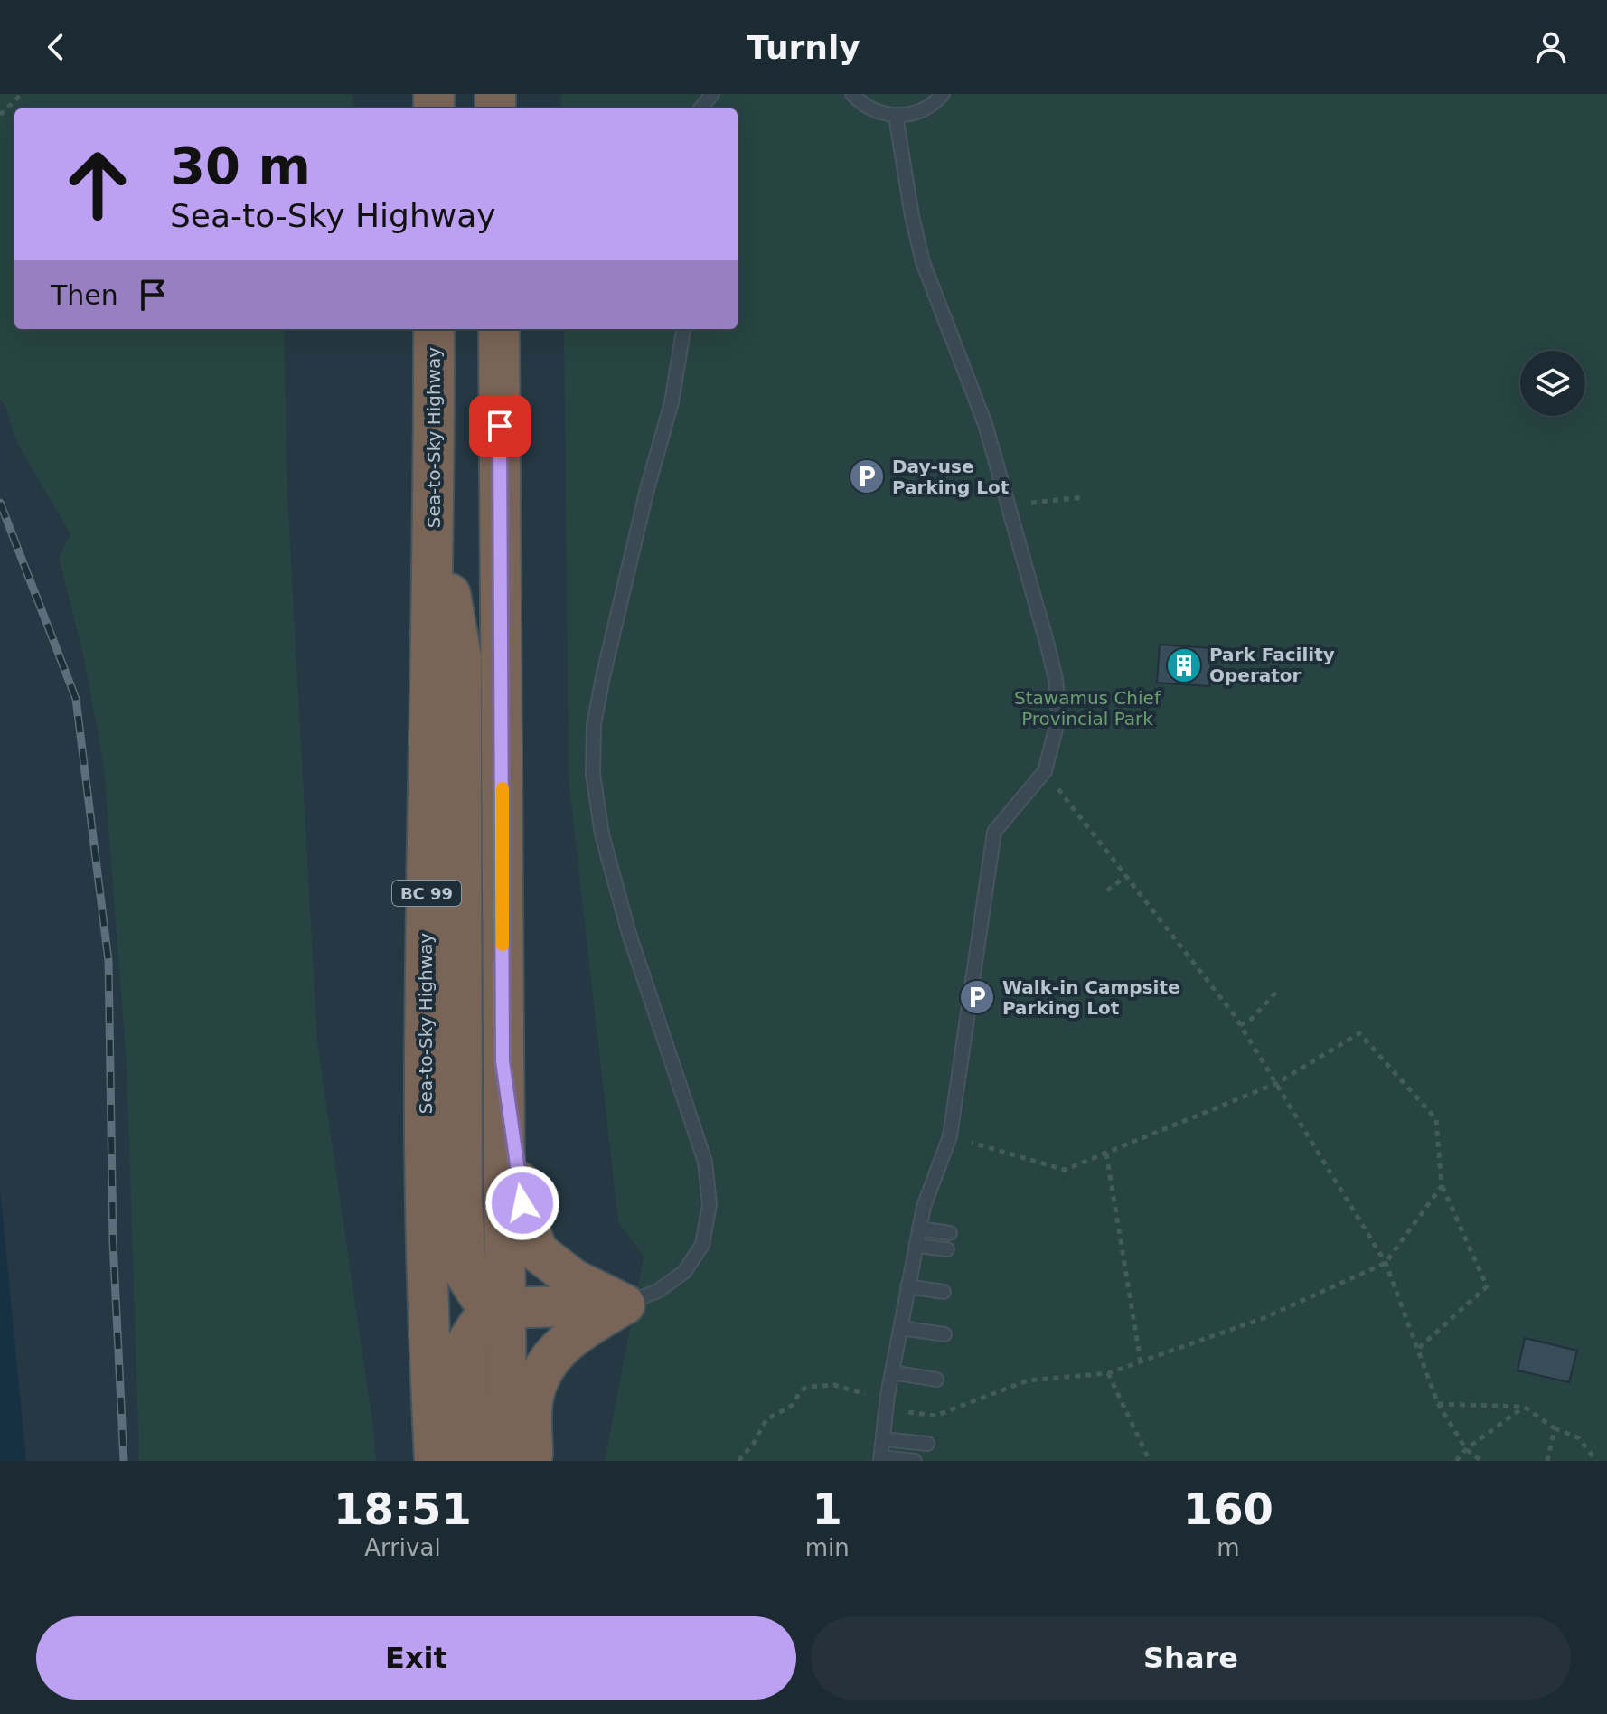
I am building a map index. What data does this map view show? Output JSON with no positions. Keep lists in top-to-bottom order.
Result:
{
  "streets": {
    "highway": ["Sea-to-Sky Highway", "BC 99"]
  },
  "parks": ["Stawamus Chief Provincial Park"],
  "places": {
    "parking": ["Day-use Parking Lot", "Walk-in Campsite Parking Lot"],
    "building": ["Park Facility Operator"]
  },
  "page": {
    "header": "Turnly",
    "turn": ["30 m", "Sea-to-Sky Highway"],
    "then": "Then",
    "eta": [
      "18:51",
      "Arrival",
      "1",
      "min",
      "160",
      "m"
    ],
    "buttons": ["Exit", "Share"]
  }
}
